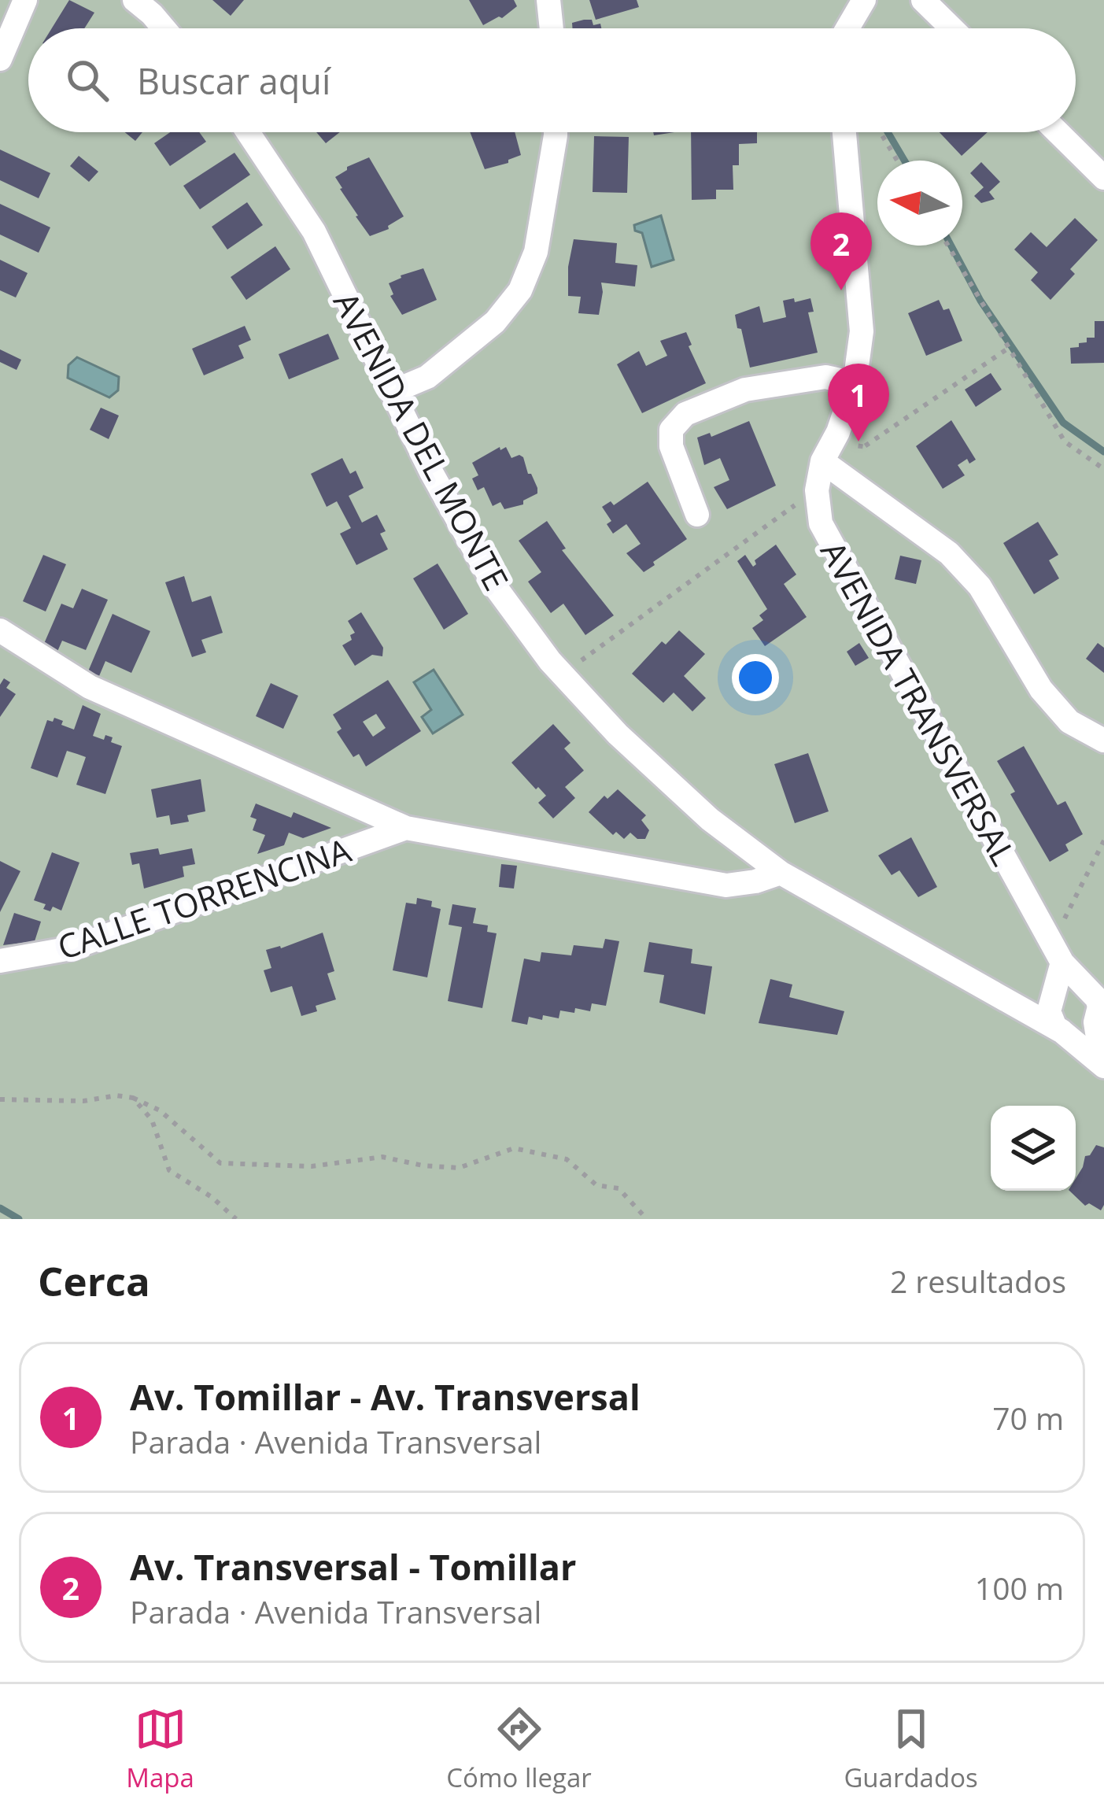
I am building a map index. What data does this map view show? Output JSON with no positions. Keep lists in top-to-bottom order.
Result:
{
  "streets": {
    "street": ["AVENIDA DEL MONTE", "AVENIDA TRANSVERSAL", "CALLE TORRENCINA"]
  },
  "crossings": [
    ["AVENIDA DEL MONTE", "AVENIDA TRANSVERSAL"]
  ],
  "north": "left",
  "page": {
    "search": "Buscar aquí",
    "pins": ["2", "1"],
    "heading": ["Cerca", "2 resultados"],
    "list": [
      {
        "mark": "1",
        "name": "Av. Tomillar - Av. Transversal",
        "note": "Parada · Avenida Transversal",
        "value": "70 m"
      },
      {
        "mark": "2",
        "name": "Av. Transversal - Tomillar",
        "note": "Parada · Avenida Transversal",
        "value": "100 m"
      }
    ],
    "nav": ["Mapa", "Cómo llegar", "Guardados"]
  }
}
